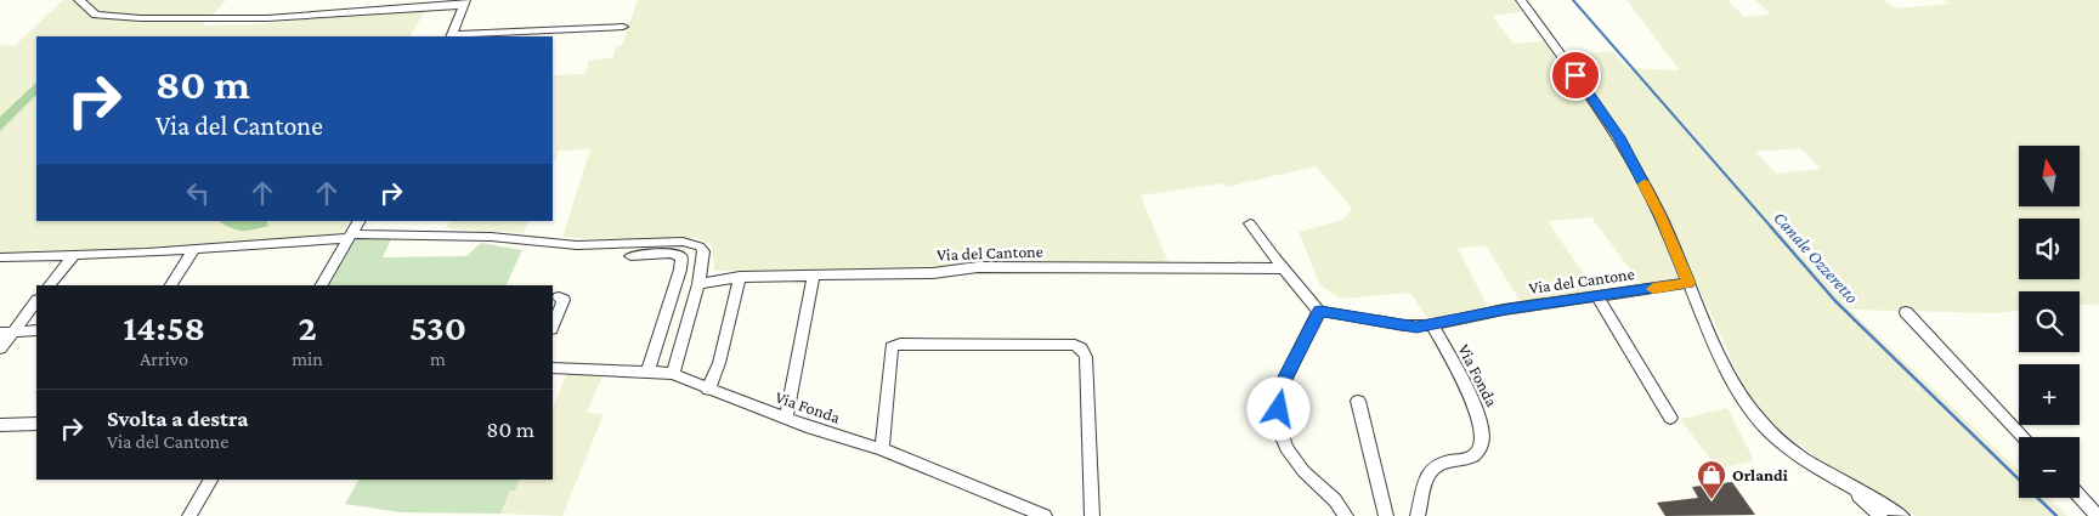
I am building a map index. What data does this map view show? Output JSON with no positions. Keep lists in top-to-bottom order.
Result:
{
  "streets": {
    "street": ["Via del Cantone", "Via Fonda"]
  },
  "crossings": [
    ["Via del Cantone", "Via Fonda"]
  ],
  "water": ["Canale Ozzeretto"],
  "places": {
    "shop": ["Orlandi"]
  },
  "north": "top",
  "page": {
    "turn": ["80 m", "Via del Cantone"],
    "map_buttons": ["+", "−"],
    "eta": [
      "14:58",
      "Arrivo",
      "2",
      "min",
      "530",
      "m"
    ],
    "list": [
      {
        "name": "Svolta a destra",
        "note": "Via del Cantone",
        "value": "80 m"
      }
    ]
  }
}
